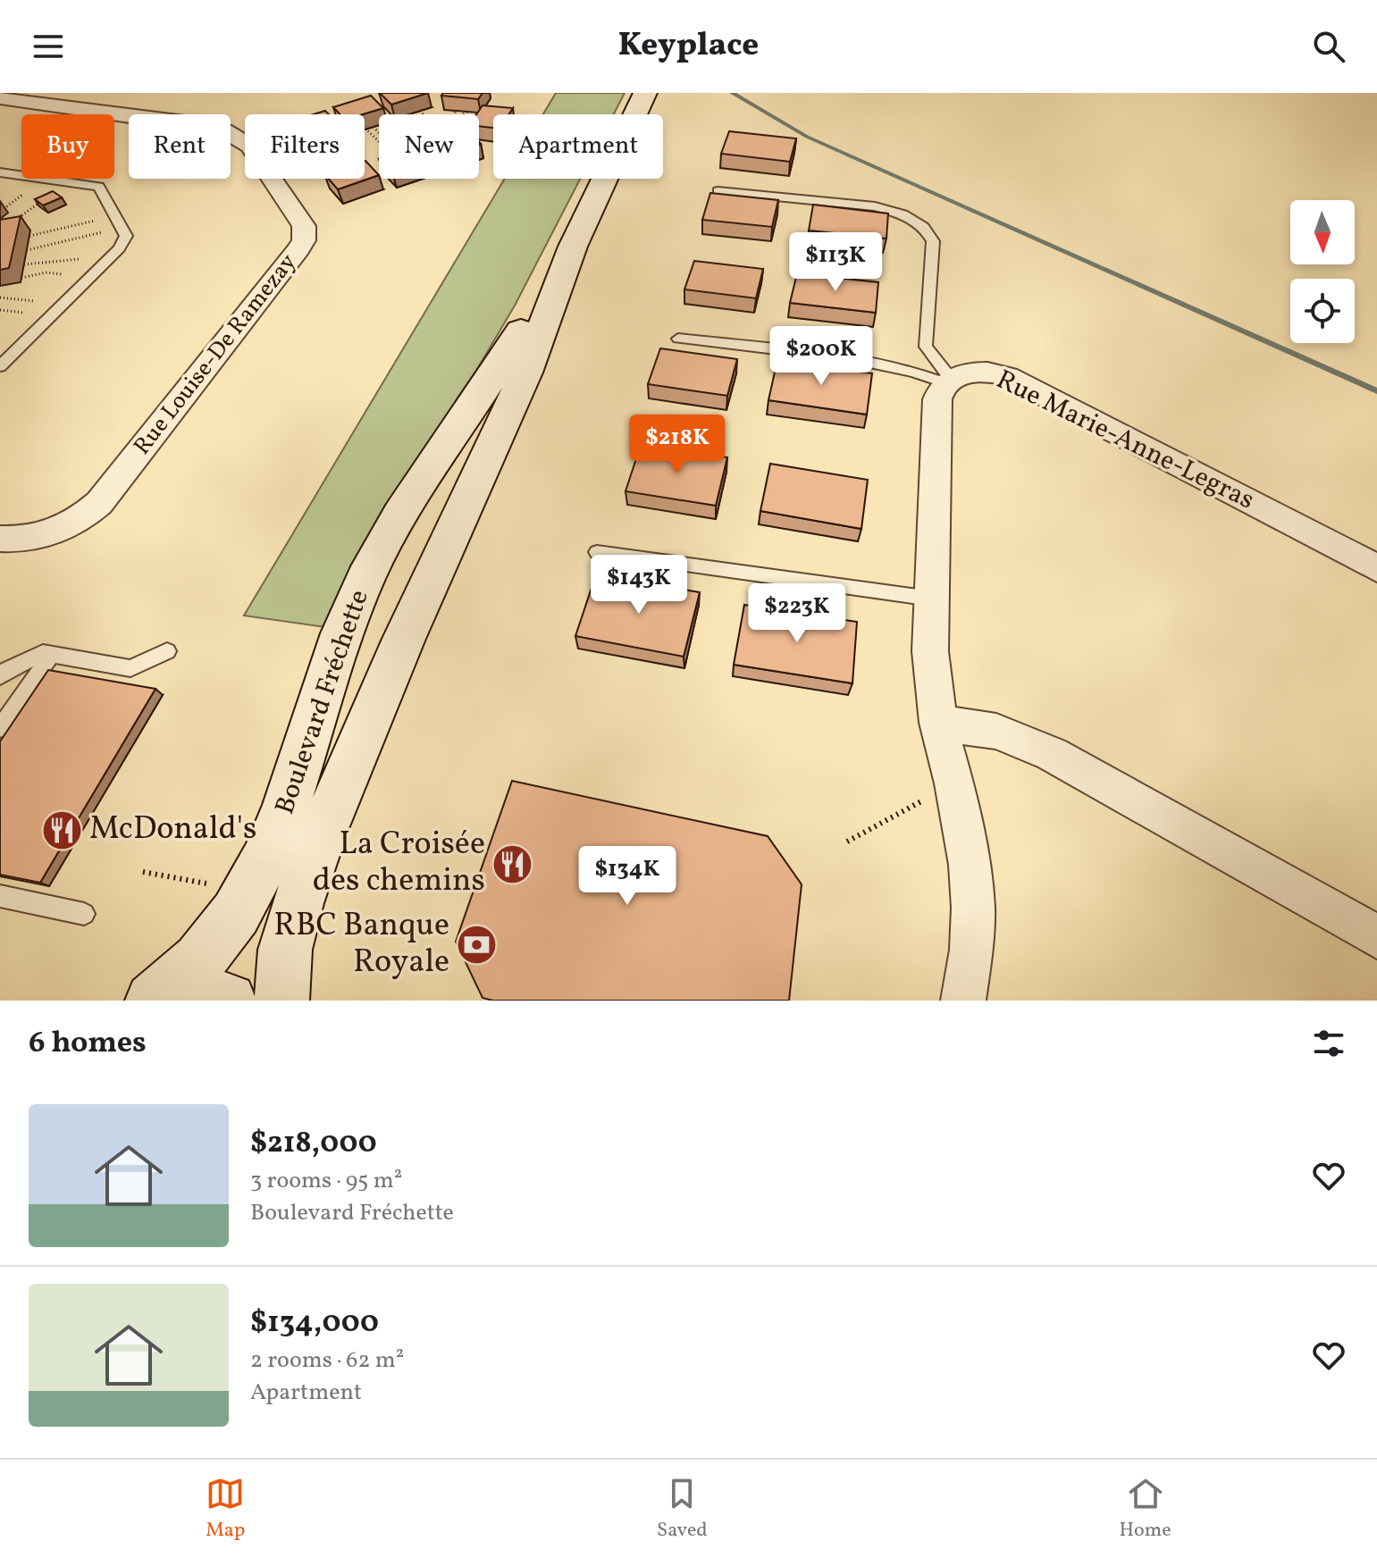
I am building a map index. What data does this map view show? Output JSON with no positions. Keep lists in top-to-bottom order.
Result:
{
  "streets": {
    "main road": ["Boulevard Fréchette"],
    "street": ["Rue Louise-De Ramezay", "Rue Marie-Anne-Legras"]
  },
  "places": {
    "restaurant": ["McDonald's", "La Croisée des chemins"],
    "bank": ["RBC Banque Royale"]
  },
  "north": "bottom",
  "page": {
    "header": "Keyplace",
    "chip": [
      "Buy",
      "Rent",
      "Filters",
      "New",
      "Apartment"
    ],
    "price": [
      "$113K",
      "$200K",
      "$218K",
      "$143K",
      "$223K",
      "$134K"
    ],
    "heading": "6 homes",
    "list": [
      {
        "name": "$218,000",
        "note": "3 rooms · 95 m² · Boulevard Fréchette"
      },
      {
        "name": "$134,000",
        "note": "2 rooms · 62 m² · Apartment"
      }
    ],
    "tabs": ["Map", "Saved", "Home"]
  }
}
